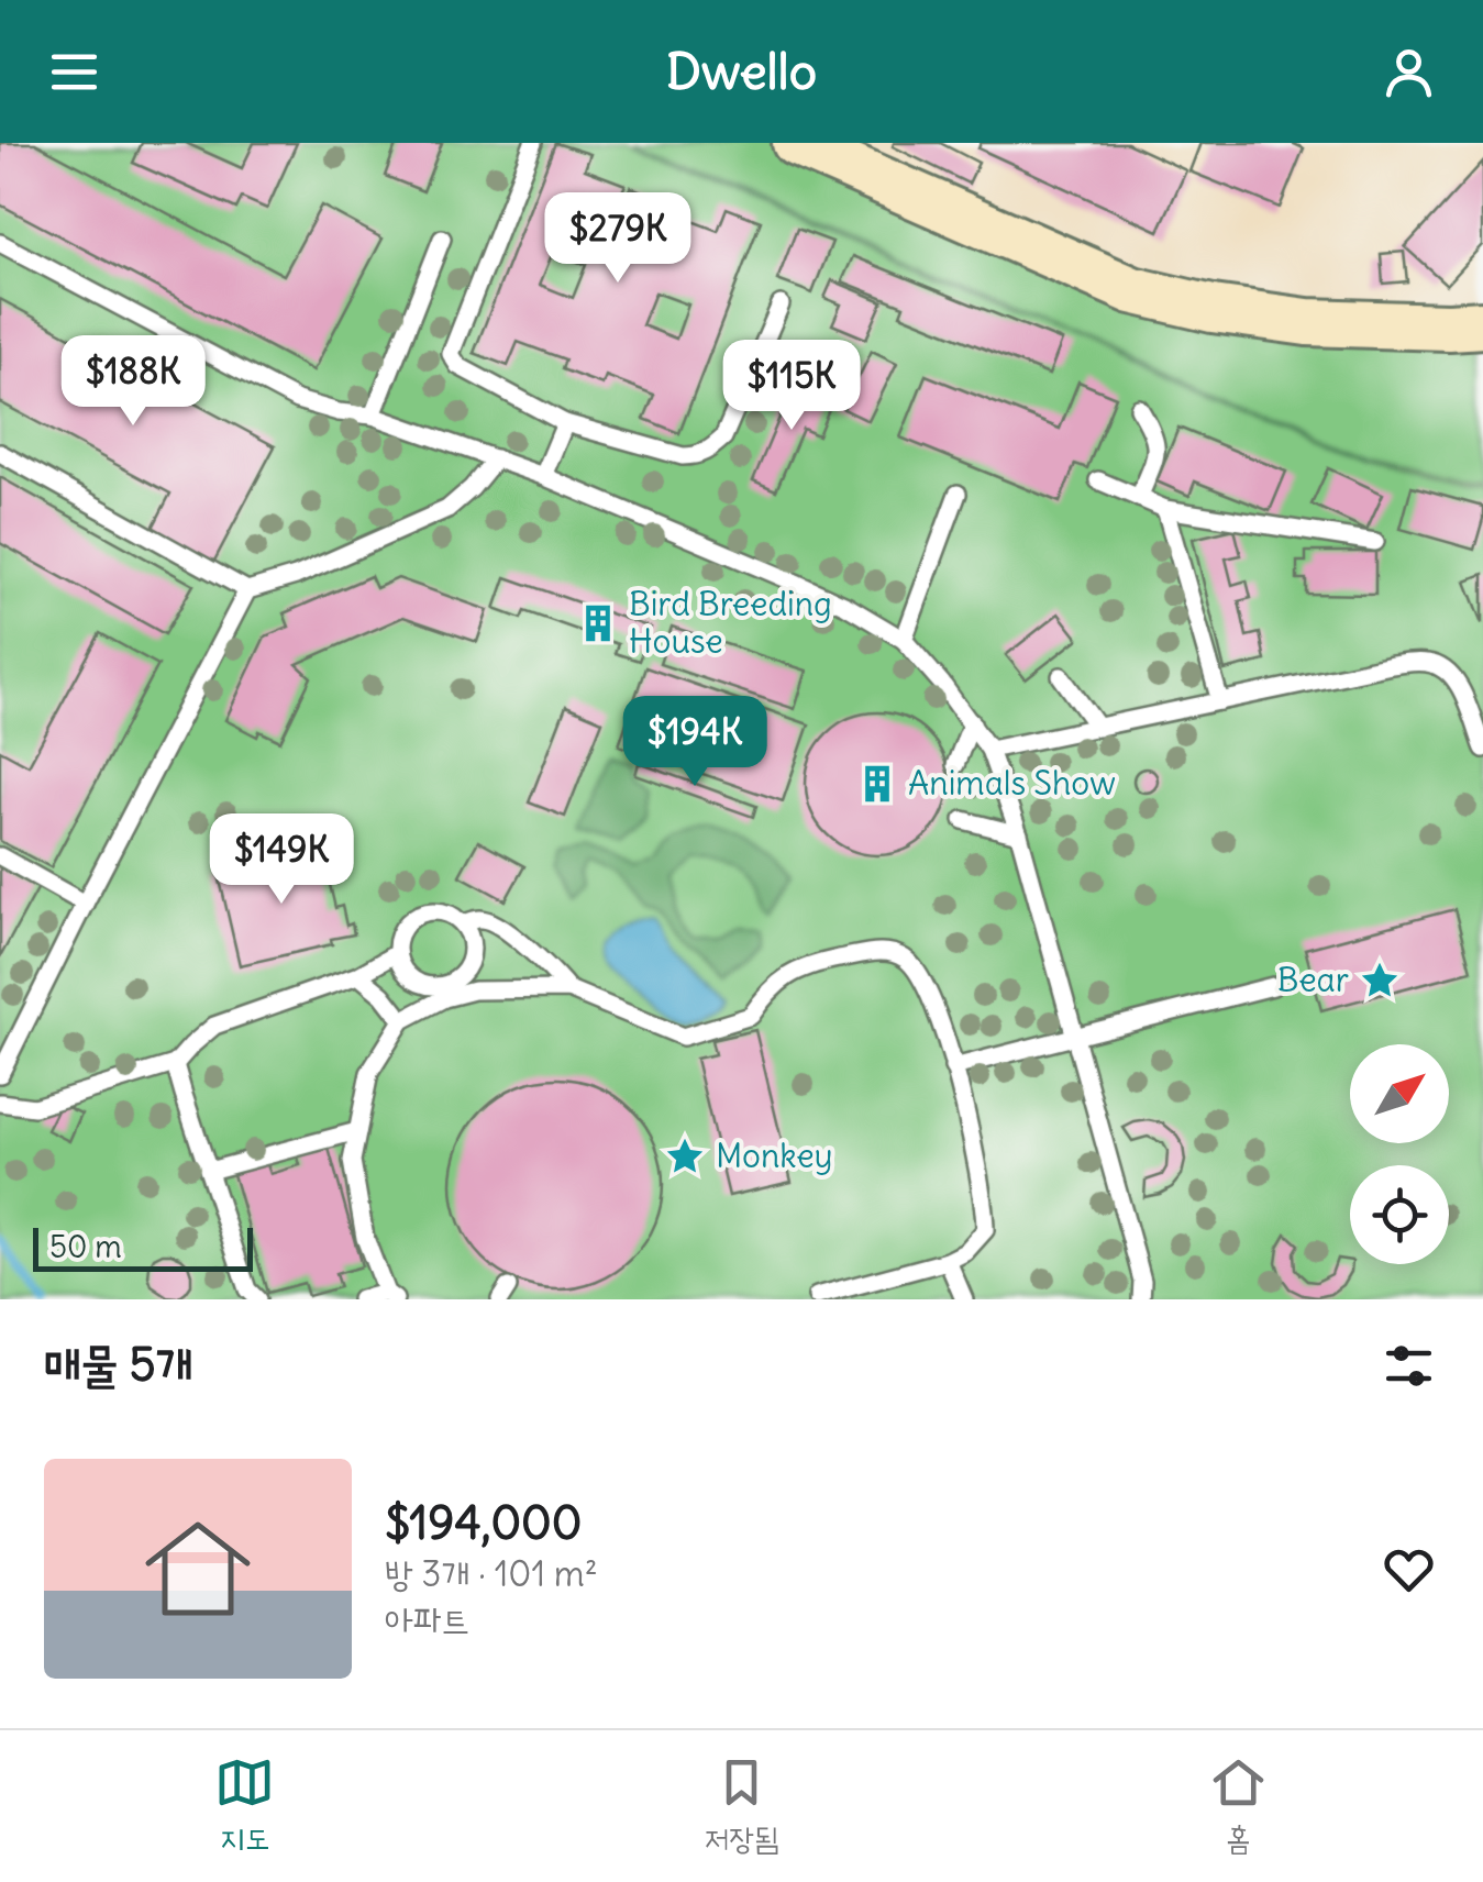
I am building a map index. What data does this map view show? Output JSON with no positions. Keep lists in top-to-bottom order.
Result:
{
  "places": {
    "building": ["Bird Breeding House", "Animals Show"],
    "place": ["Bear", "Monkey"]
  },
  "scale_bar": "50 m",
  "north": "top right",
  "page": {
    "header": "Dwello",
    "price": [
      "$279K",
      "$188K",
      "$115K",
      "$194K",
      "$149K"
    ],
    "scale": "50 m",
    "heading": "매물 5개",
    "list": [
      {
        "name": "$194,000",
        "note": "방 3개 · 101 m² · 아파트"
      }
    ],
    "tabs": ["지도", "저장됨", "홈"]
  }
}
